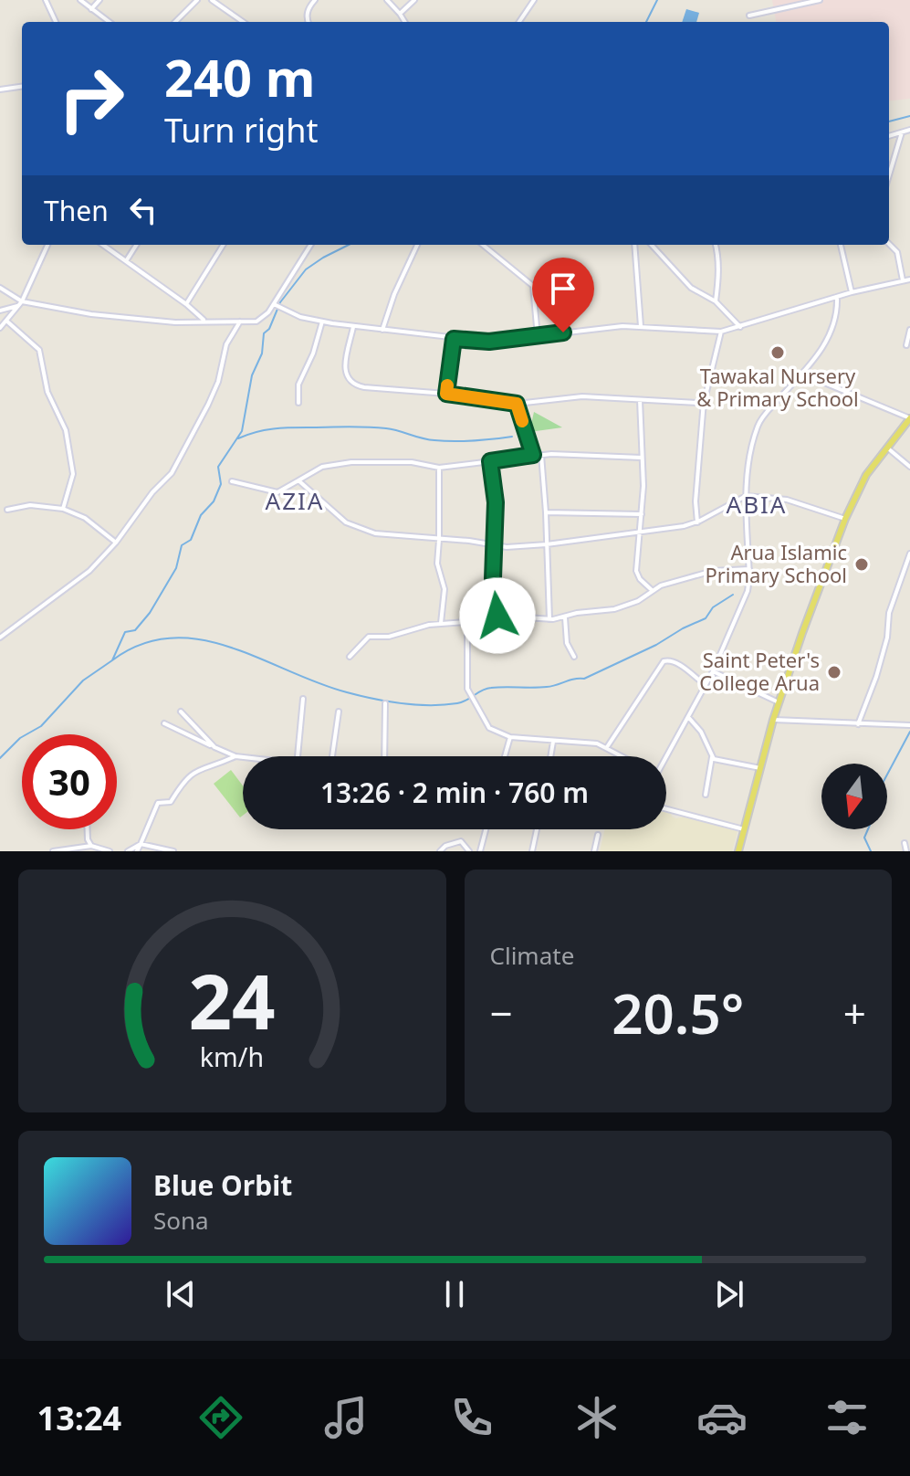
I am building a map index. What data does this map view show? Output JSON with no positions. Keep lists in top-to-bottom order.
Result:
{
  "districts": ["AZIA", "ABIA"],
  "places": ["Tawakal Nursery & Primary School", "Arua Islamic Primary School", "Saint Peter's College Arua"],
  "north": "bottom",
  "page": {
    "turn": ["240 m", "Turn right"],
    "then": "Then",
    "limit": "30",
    "trip": "13:26 · 2 min · 760 m",
    "tile": "Climate",
    "heat": ["−", "20.5°", "+"],
    "song": ["Blue Orbit", "Sona"],
    "tabs": "13:24",
    "gauge": ["24", "km/h"]
  }
}
